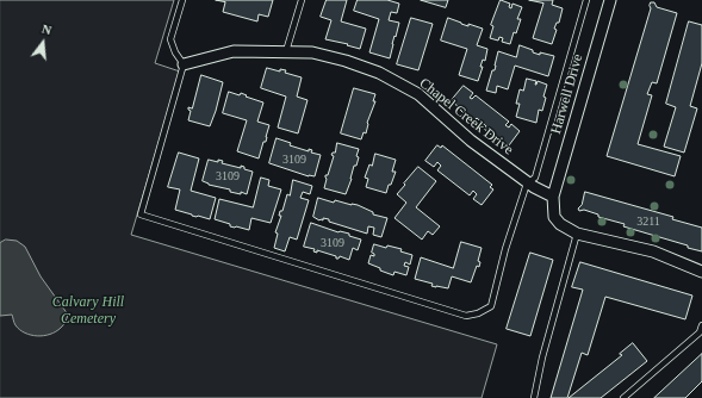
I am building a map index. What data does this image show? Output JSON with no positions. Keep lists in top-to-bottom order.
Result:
{
  "streets": {
    "street": ["Harwell Drive", "Chapel Creek Drive"]
  },
  "crossings": [
    ["Harwell Drive", "Chapel Creek Drive"]
  ],
  "parks": ["Calvary Hill Cemetery"],
  "house_numbers": [
    "3109",
    "3109",
    "3211",
    "3109"
  ],
  "north": "top"
}
